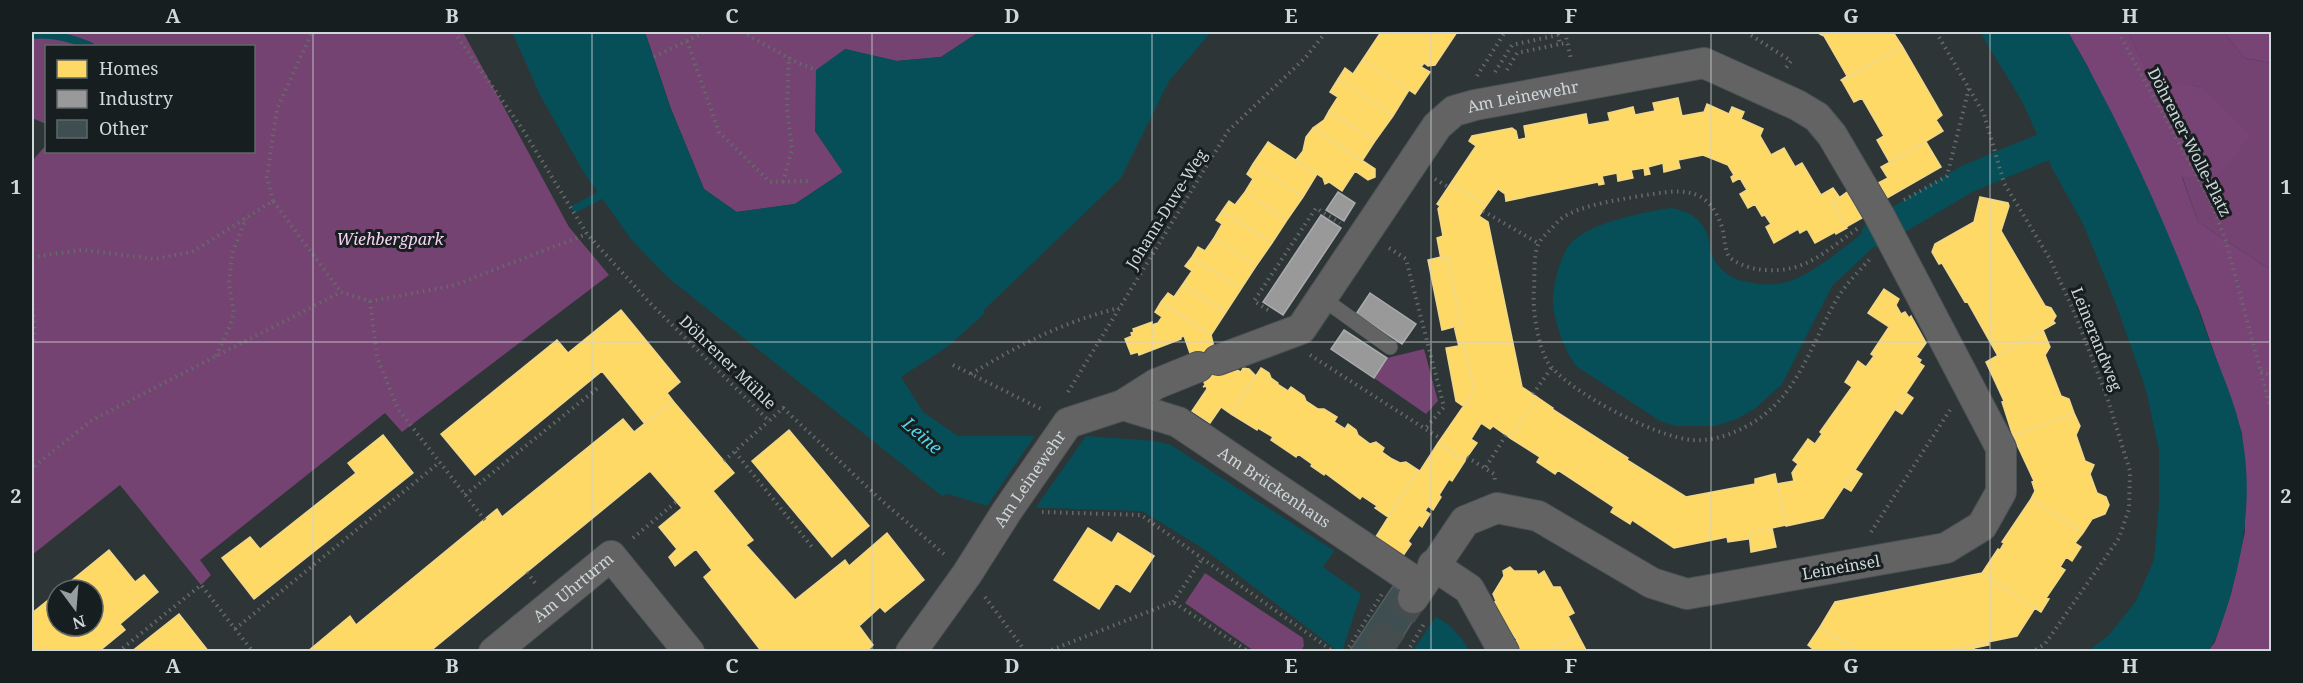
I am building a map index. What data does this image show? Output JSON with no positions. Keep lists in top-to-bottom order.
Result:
{
  "streets": {
    "street": [
      "Am Leinewehr",
      "Am Brückenhaus",
      "Leineinsel",
      "Am Uhrturm"
    ],
    "path": [
      "Döhrener-Wolle-Platz",
      "Johann-Duve-Weg",
      "Leinerandweg",
      "Döhrener Mühle"
    ]
  },
  "crossings": [
    ["Am Leinewehr", "Johann-Duve-Weg"],
    ["Am Leinewehr", "Döhrener Mühle"],
    ["Am Leinewehr", "Am Brückenhaus"],
    ["Am Leinewehr", "Leineinsel"],
    ["Am Brückenhaus", "Leineinsel"]
  ],
  "water": ["Leine"],
  "parks": ["Wiehbergpark"],
  "legend": ["Homes", "Industry", "Other"],
  "north": "bottom",
  "grid": {
    "columns": [
      "A",
      "B",
      "C",
      "D",
      "E",
      "F",
      "G",
      "H"
    ],
    "rows": ["1", "2"]
  }
}
